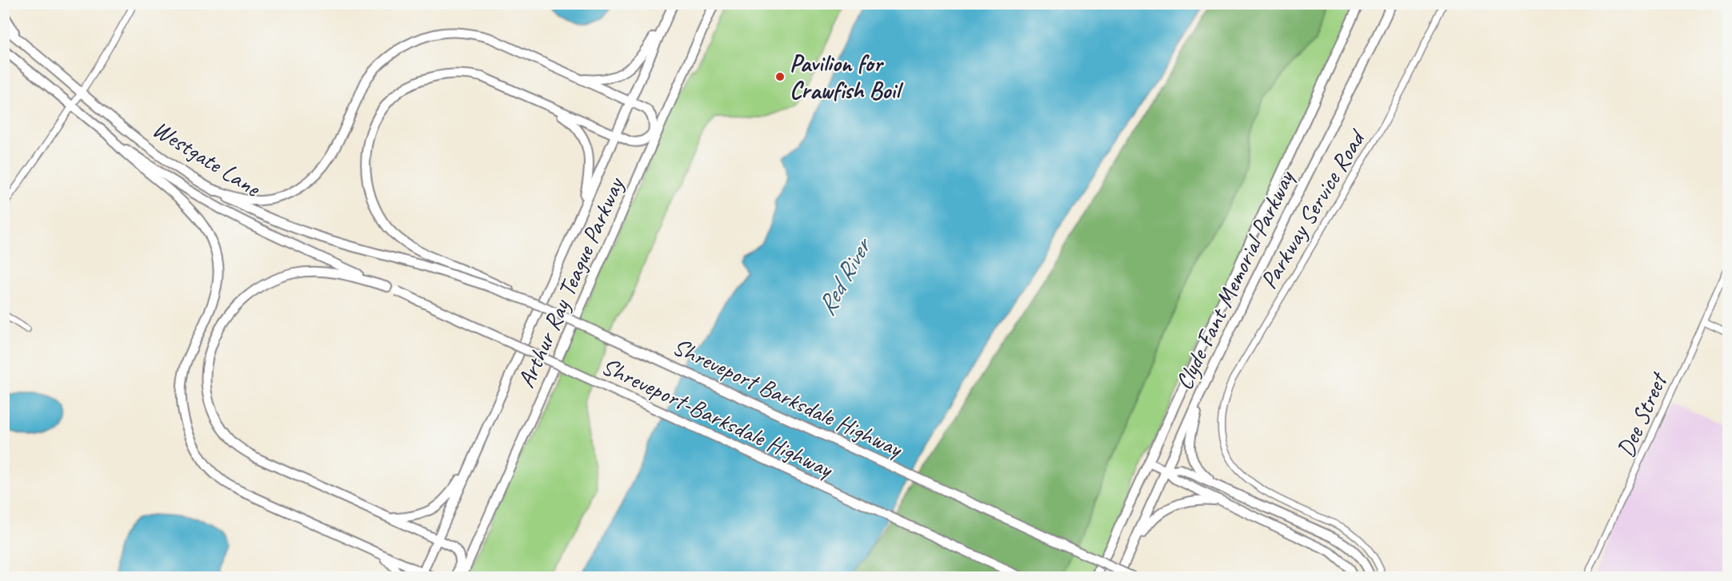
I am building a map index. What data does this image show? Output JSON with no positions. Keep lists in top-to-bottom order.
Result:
{
  "streets": {
    "main road": [
      "Westgate Lane",
      "Clyde Fant Memorial Parkway",
      "Arthur Ray Teague Parkway",
      "Shreveport Barksdale Highway",
      "Shreveport-Barksdale Highway"
    ],
    "street": ["Parkway Service Road", "Dee Street"]
  },
  "crossings": [
    ["Westgate Lane", "Shreveport Barksdale Highway"],
    ["Westgate Lane", "Shreveport-Barksdale Highway"]
  ],
  "water": ["Red River"],
  "places": ["Pavilion for Crawfish Boil"]
}
